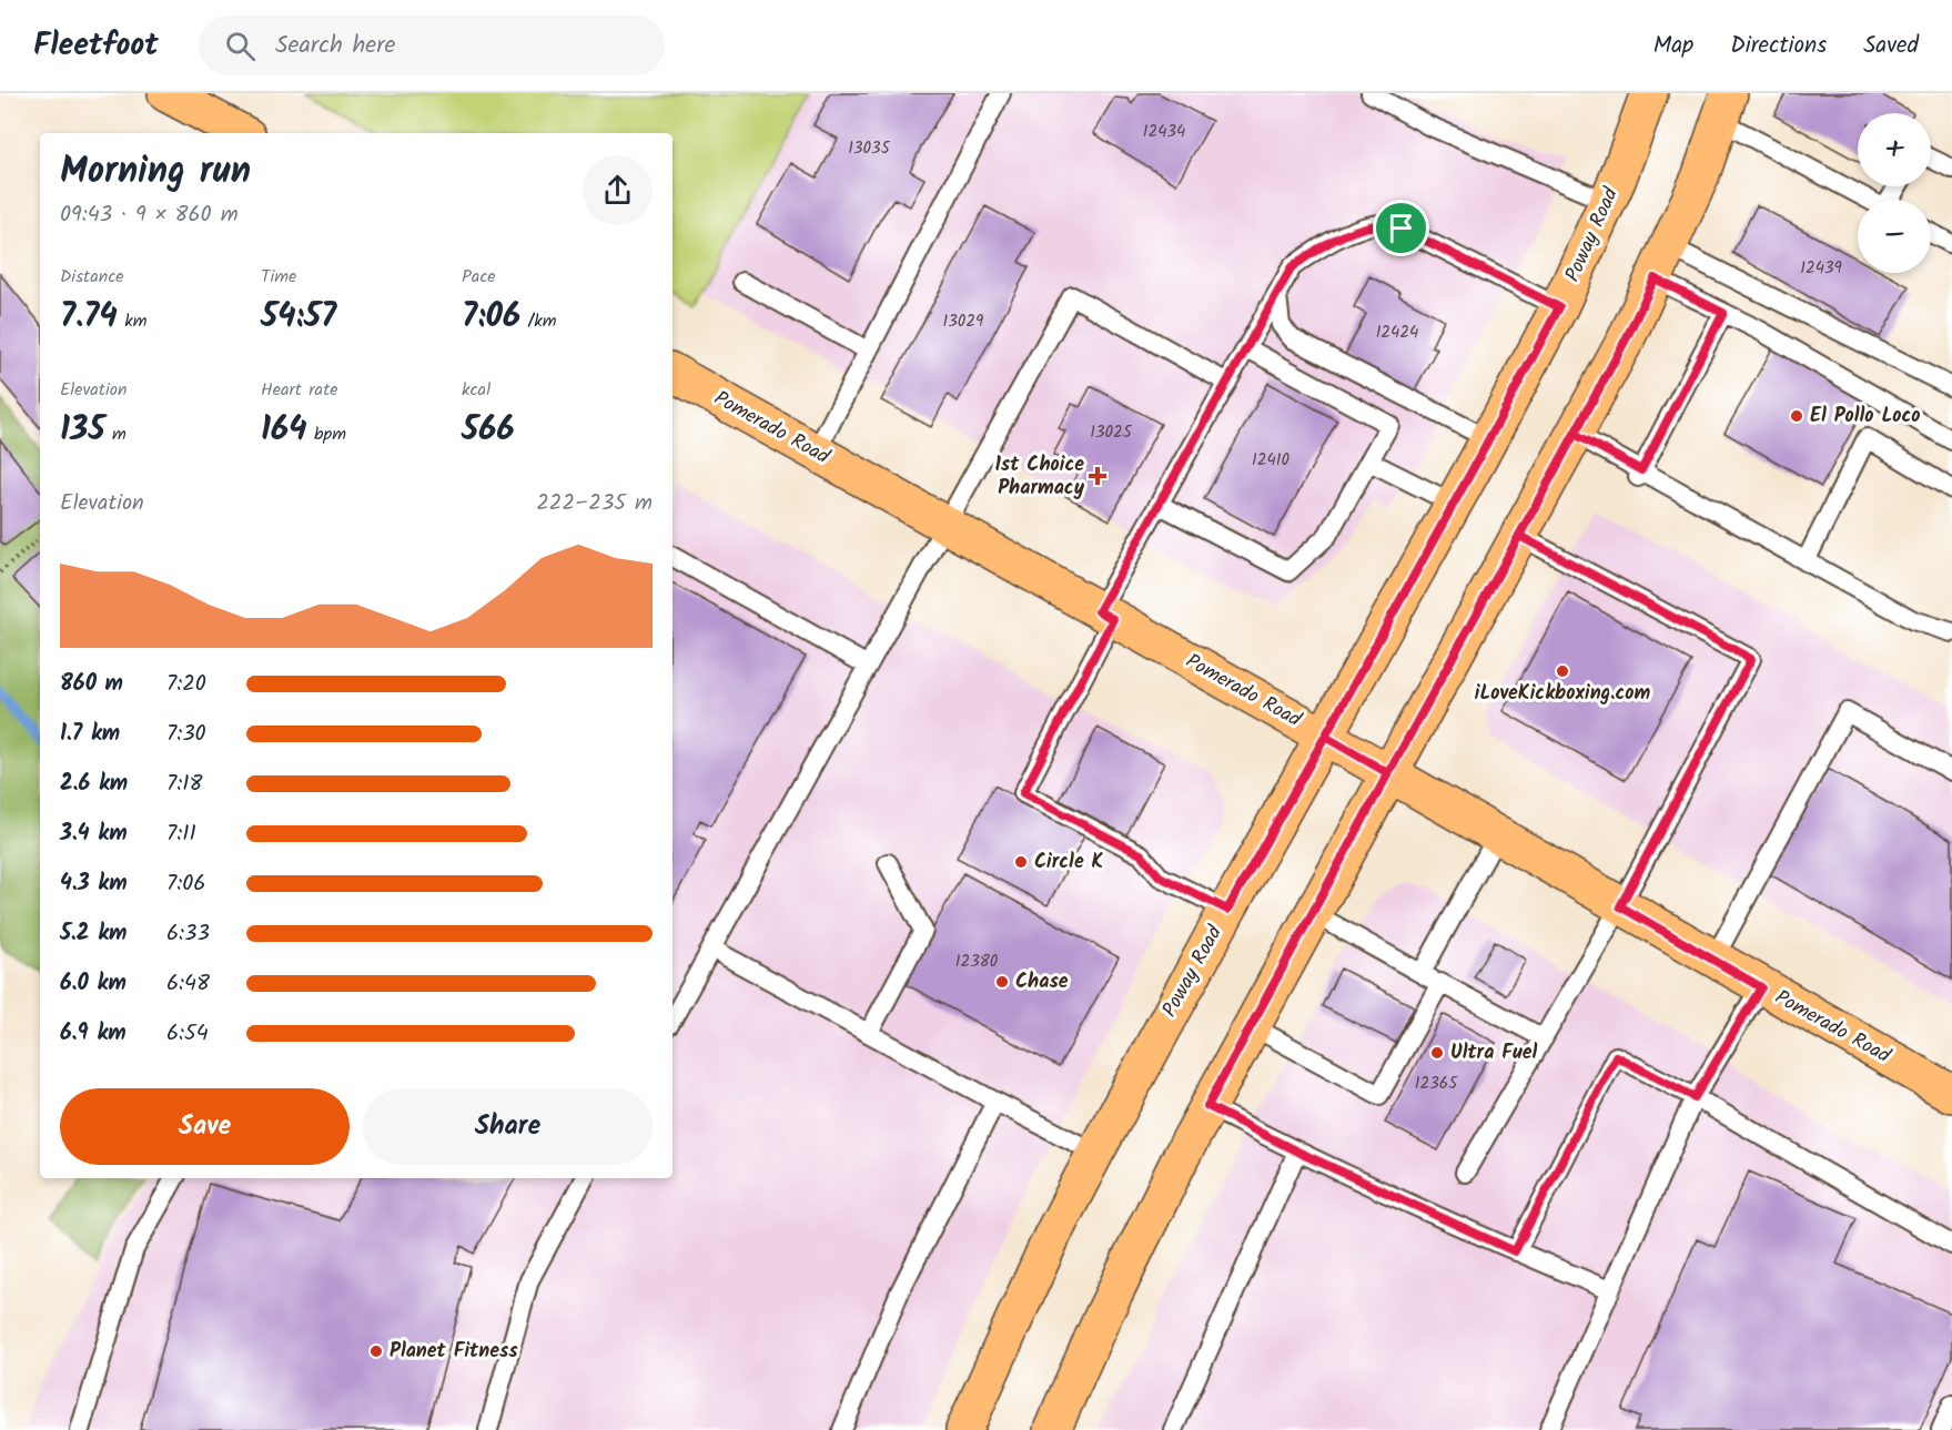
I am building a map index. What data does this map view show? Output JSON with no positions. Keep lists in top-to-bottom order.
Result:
{
  "streets": {
    "main road": ["Poway Road", "Pomerado Road"]
  },
  "crossings": [
    ["Poway Road", "Pomerado Road"]
  ],
  "places": {
    "other": [
      "El Pollo Loco",
      "iLoveKickboxing.com",
      "Circle K",
      "Chase",
      "Ultra Fuel",
      "Planet Fitness"
    ],
    "health": ["1st Choice Pharmacy"]
  },
  "house_numbers": [
    "12434",
    "13035",
    "12439",
    "13029",
    "12424",
    "13025",
    "12410",
    "12380",
    "12365"
  ],
  "page": {
    "header": "Fleetfoot",
    "search": "Search here",
    "nav": ["Map", "Directions", "Saved"],
    "map_buttons": ["+", "−"],
    "heading": ["Morning run", "09:43 · 9 × 860 m"],
    "stats": [
      ["Distance", "7.74 km"],
      ["Time", "54:57"],
      ["Pace", "7:06 /km"],
      ["Elevation", "135 m"],
      ["Heart rate", "164 bpm"],
      ["kcal", "566"]
    ],
    "chart": ["Elevation", "222–235 m"],
    "list": [
      {
        "name": "860 m",
        "note": "7:20"
      },
      {
        "name": "1.7 km",
        "note": "7:30"
      },
      {
        "name": "2.6 km",
        "note": "7:18"
      },
      {
        "name": "3.4 km",
        "note": "7:11"
      },
      {
        "name": "4.3 km",
        "note": "7:06"
      },
      {
        "name": "5.2 km",
        "note": "6:33"
      },
      {
        "name": "6.0 km",
        "note": "6:48"
      },
      {
        "name": "6.9 km",
        "note": "6:54"
      }
    ],
    "buttons": ["Save", "Share"]
  }
}
